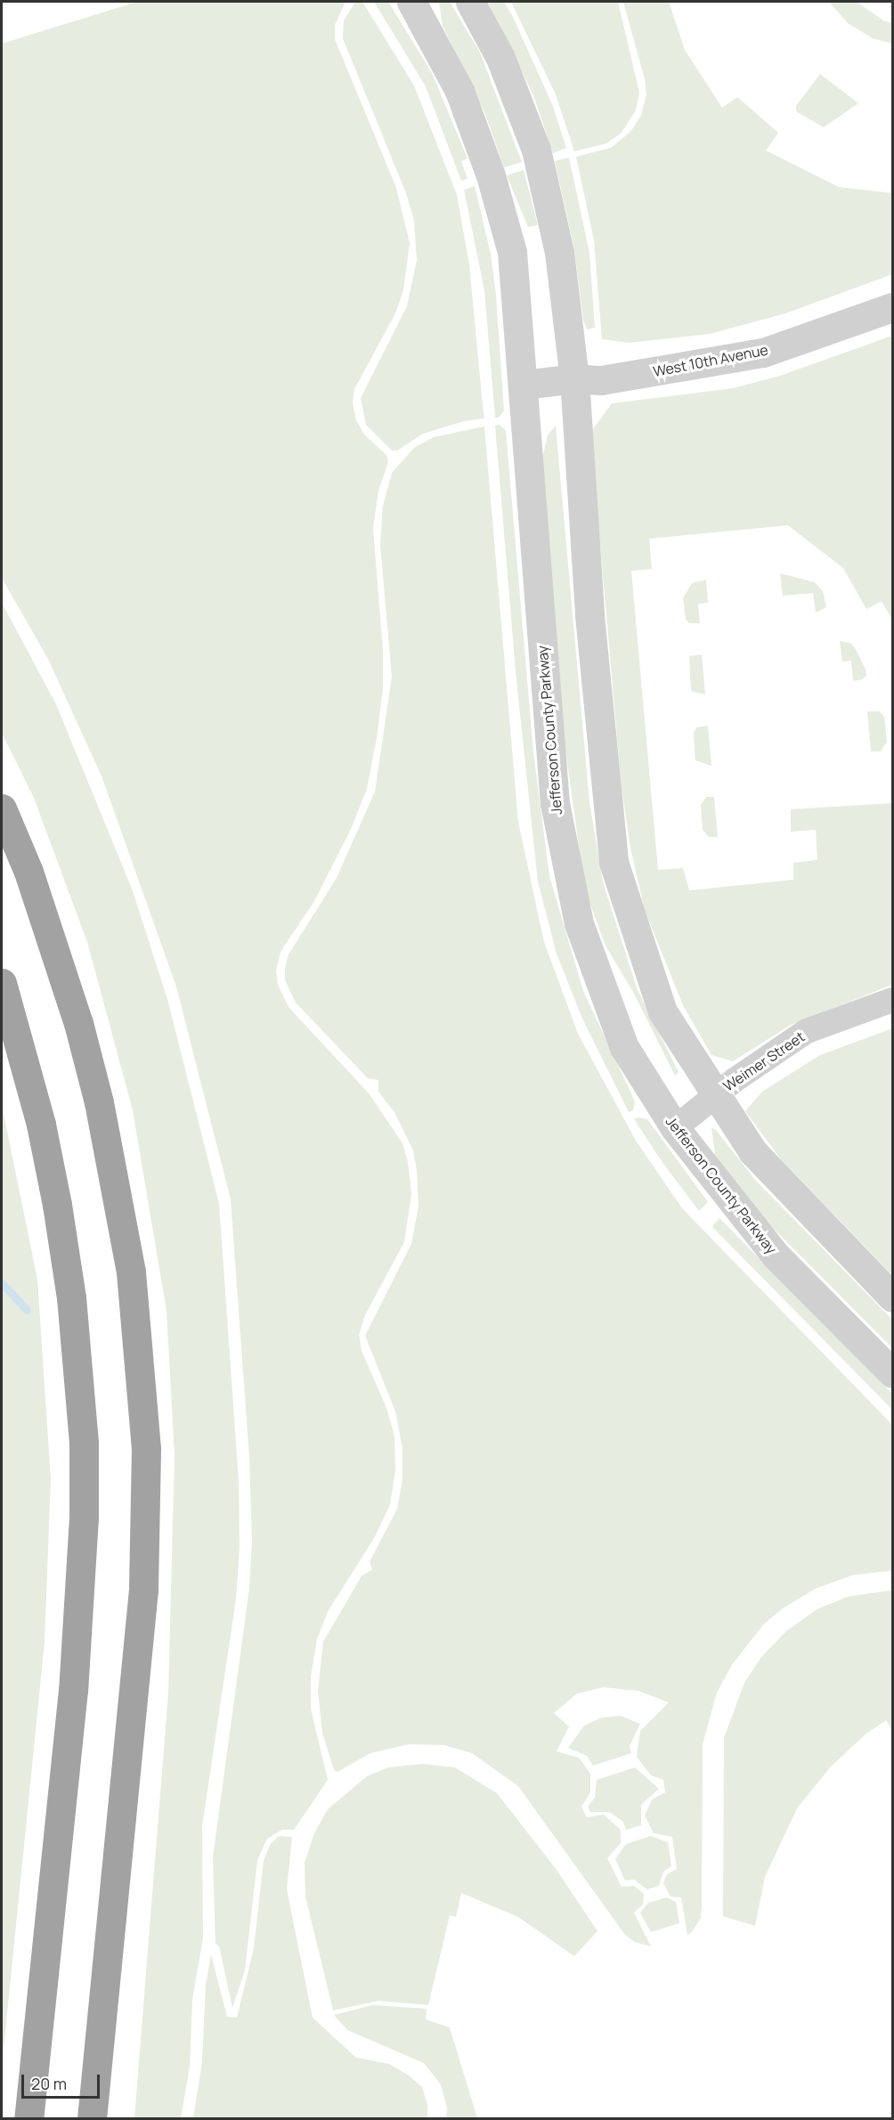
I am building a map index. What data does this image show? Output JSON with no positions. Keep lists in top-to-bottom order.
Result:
{
  "streets": {
    "street": ["West 10th Avenue", "Jefferson County Parkway", "Weimer Street"]
  },
  "crossings": [
    ["West 10th Avenue", "Jefferson County Parkway"],
    ["Jefferson County Parkway", "Weimer Street"]
  ],
  "scale_bar": "20 m"
}
